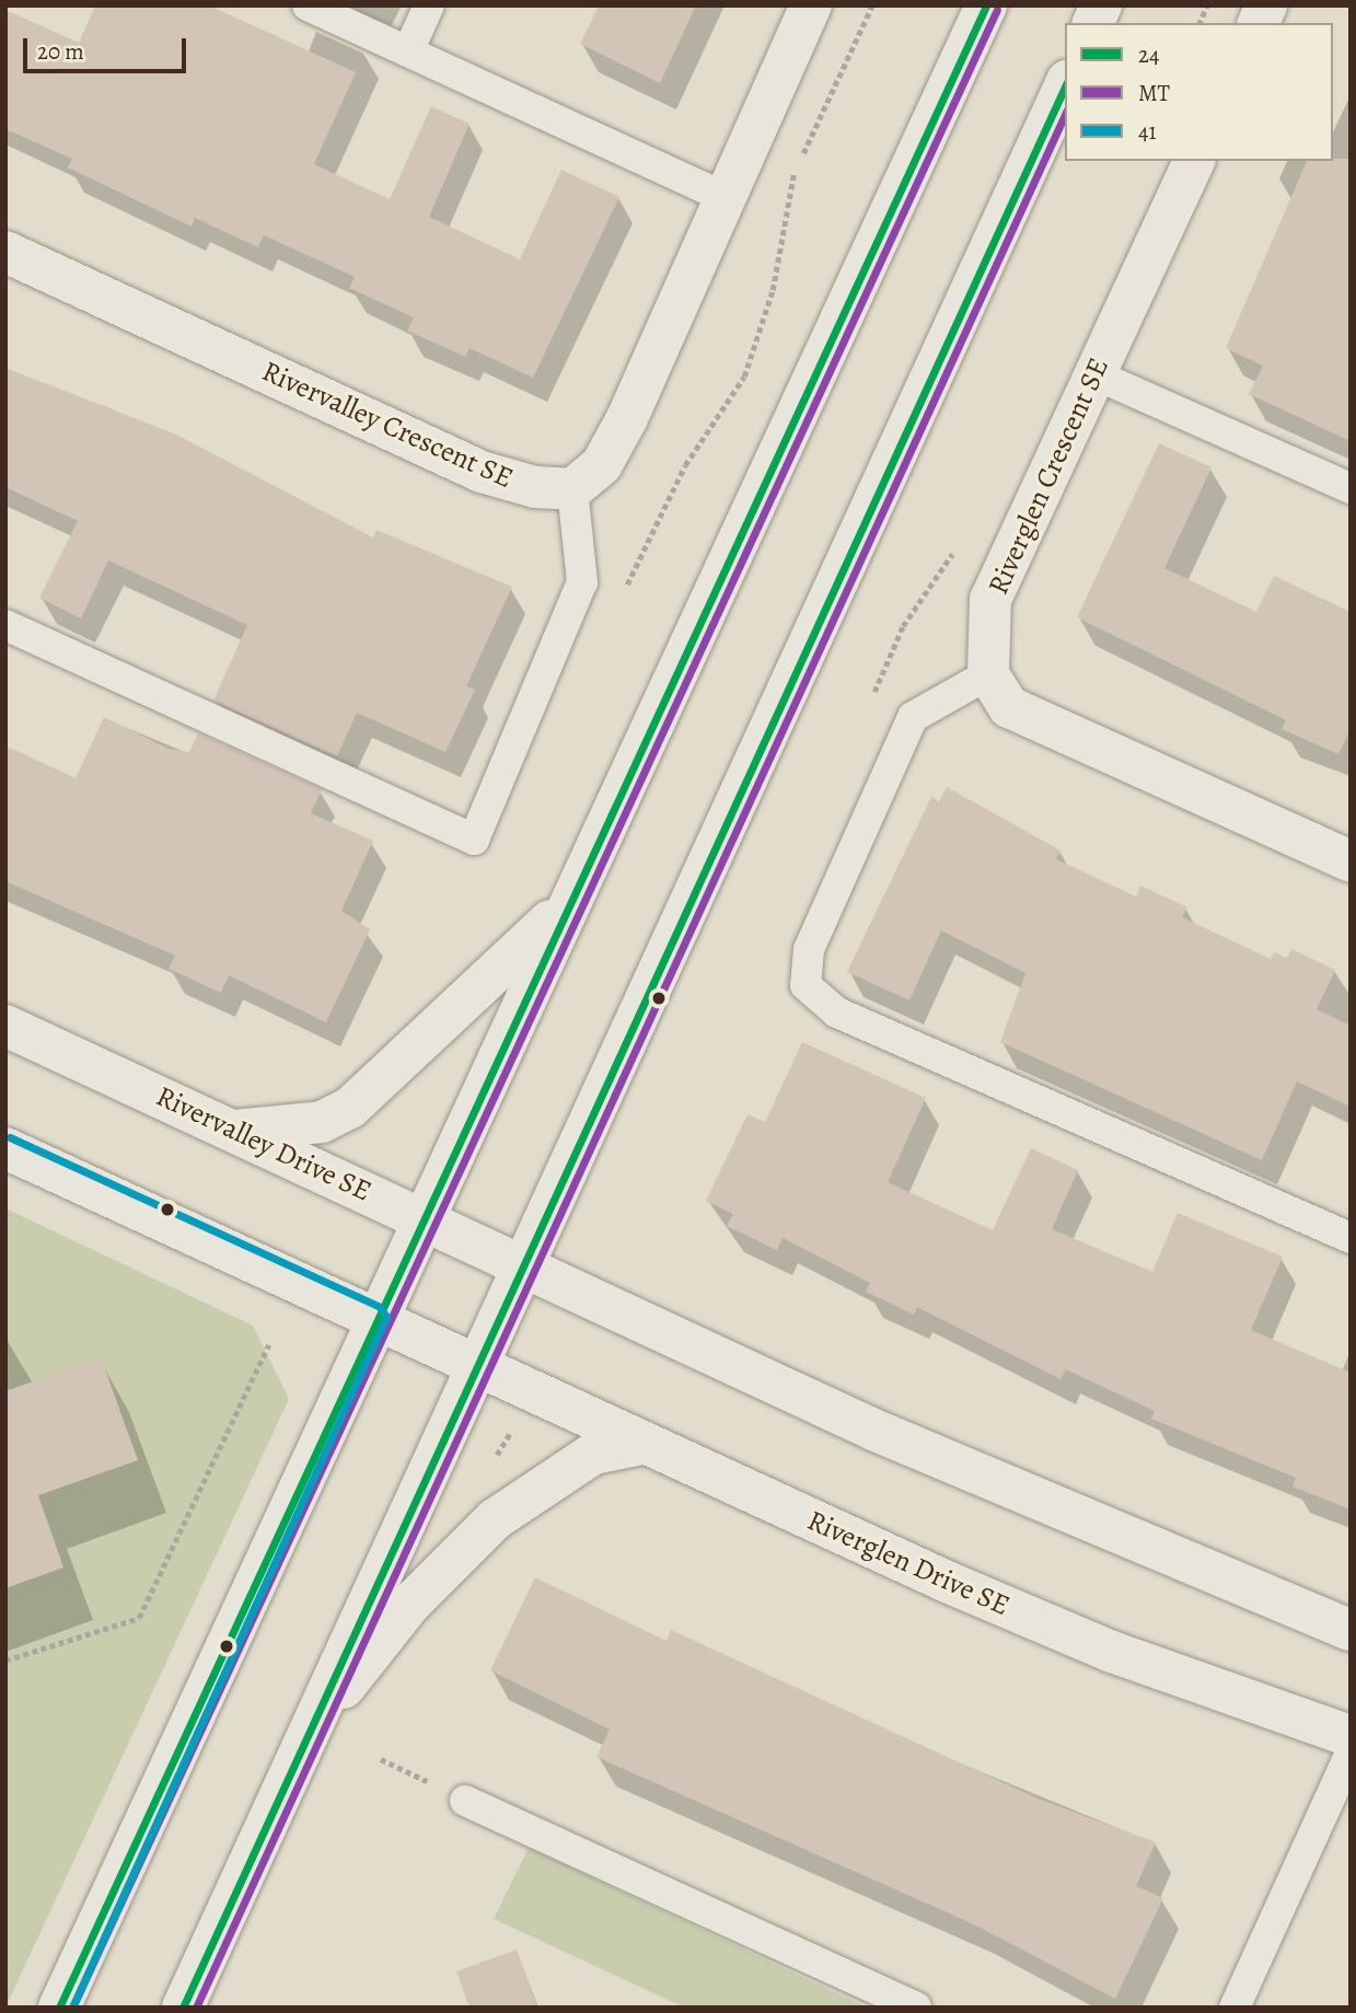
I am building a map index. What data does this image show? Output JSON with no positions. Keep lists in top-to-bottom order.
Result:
{
  "streets": {
    "main road": [
      "Rivervalley Crescent SE",
      "Riverglen Crescent SE",
      "Rivervalley Drive SE",
      "Riverglen Drive SE"
    ]
  },
  "lines": ["transit line 24", "transit line MT", "transit line 41"],
  "legend": ["24", "MT", "41"],
  "scale_bar": "20 m"
}
